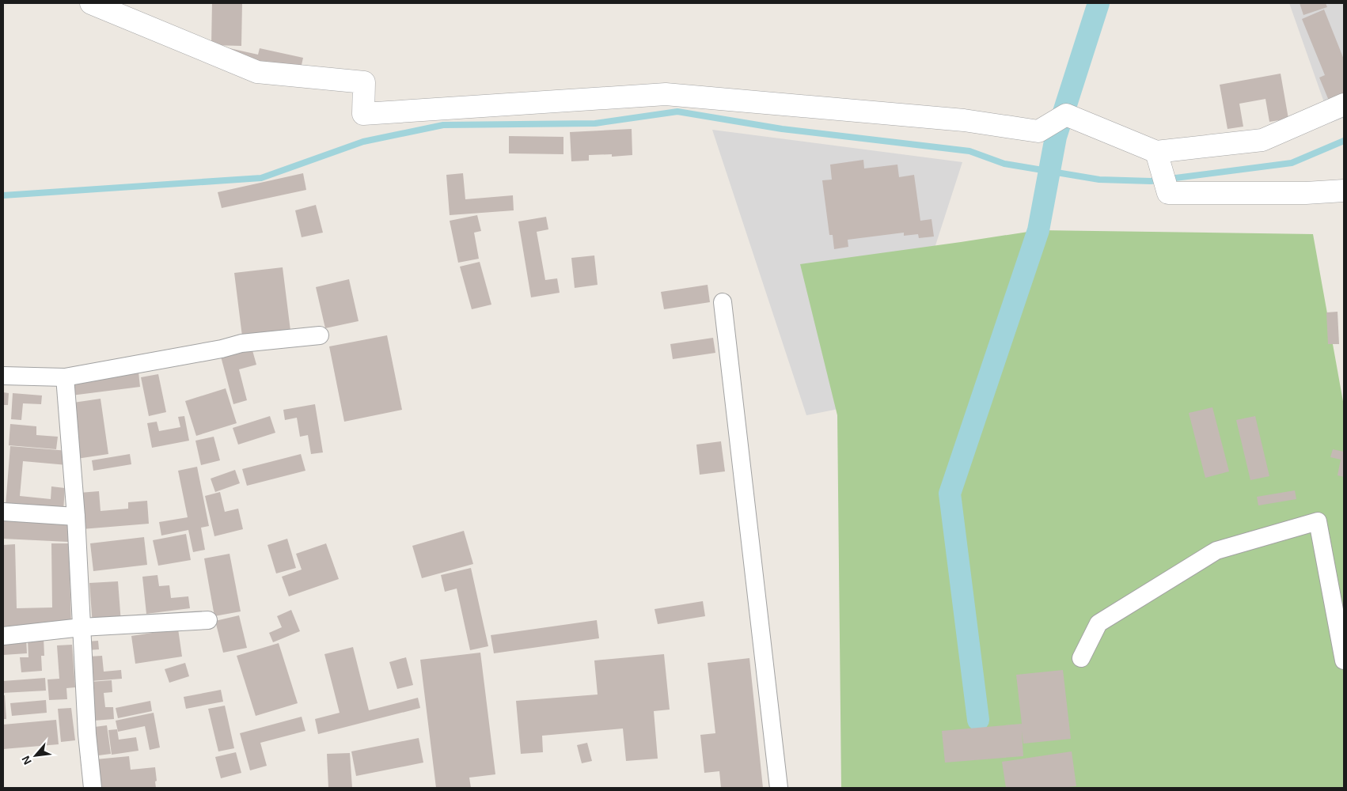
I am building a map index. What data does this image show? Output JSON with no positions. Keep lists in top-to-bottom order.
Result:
{
  "north": "bottom left"
}
